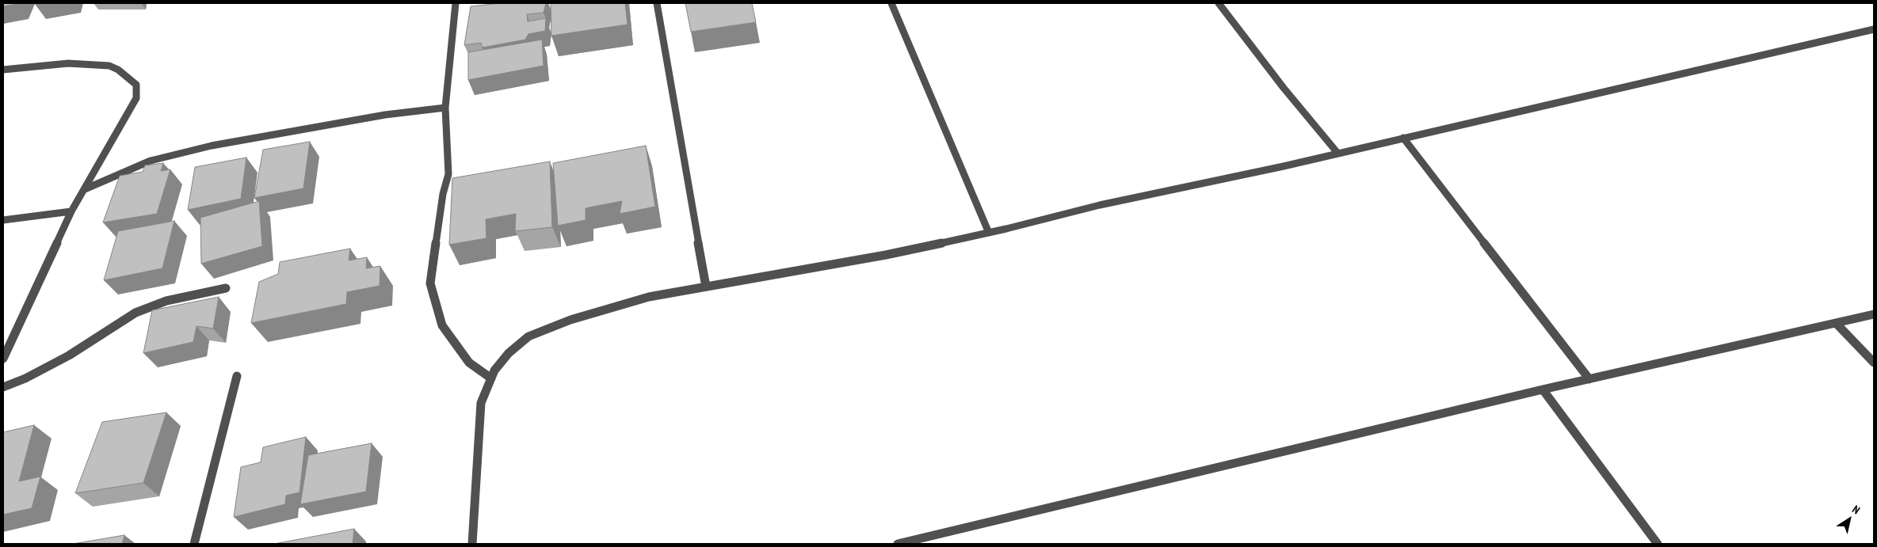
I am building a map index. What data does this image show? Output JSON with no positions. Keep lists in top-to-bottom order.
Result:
{
  "north": "top right"
}
